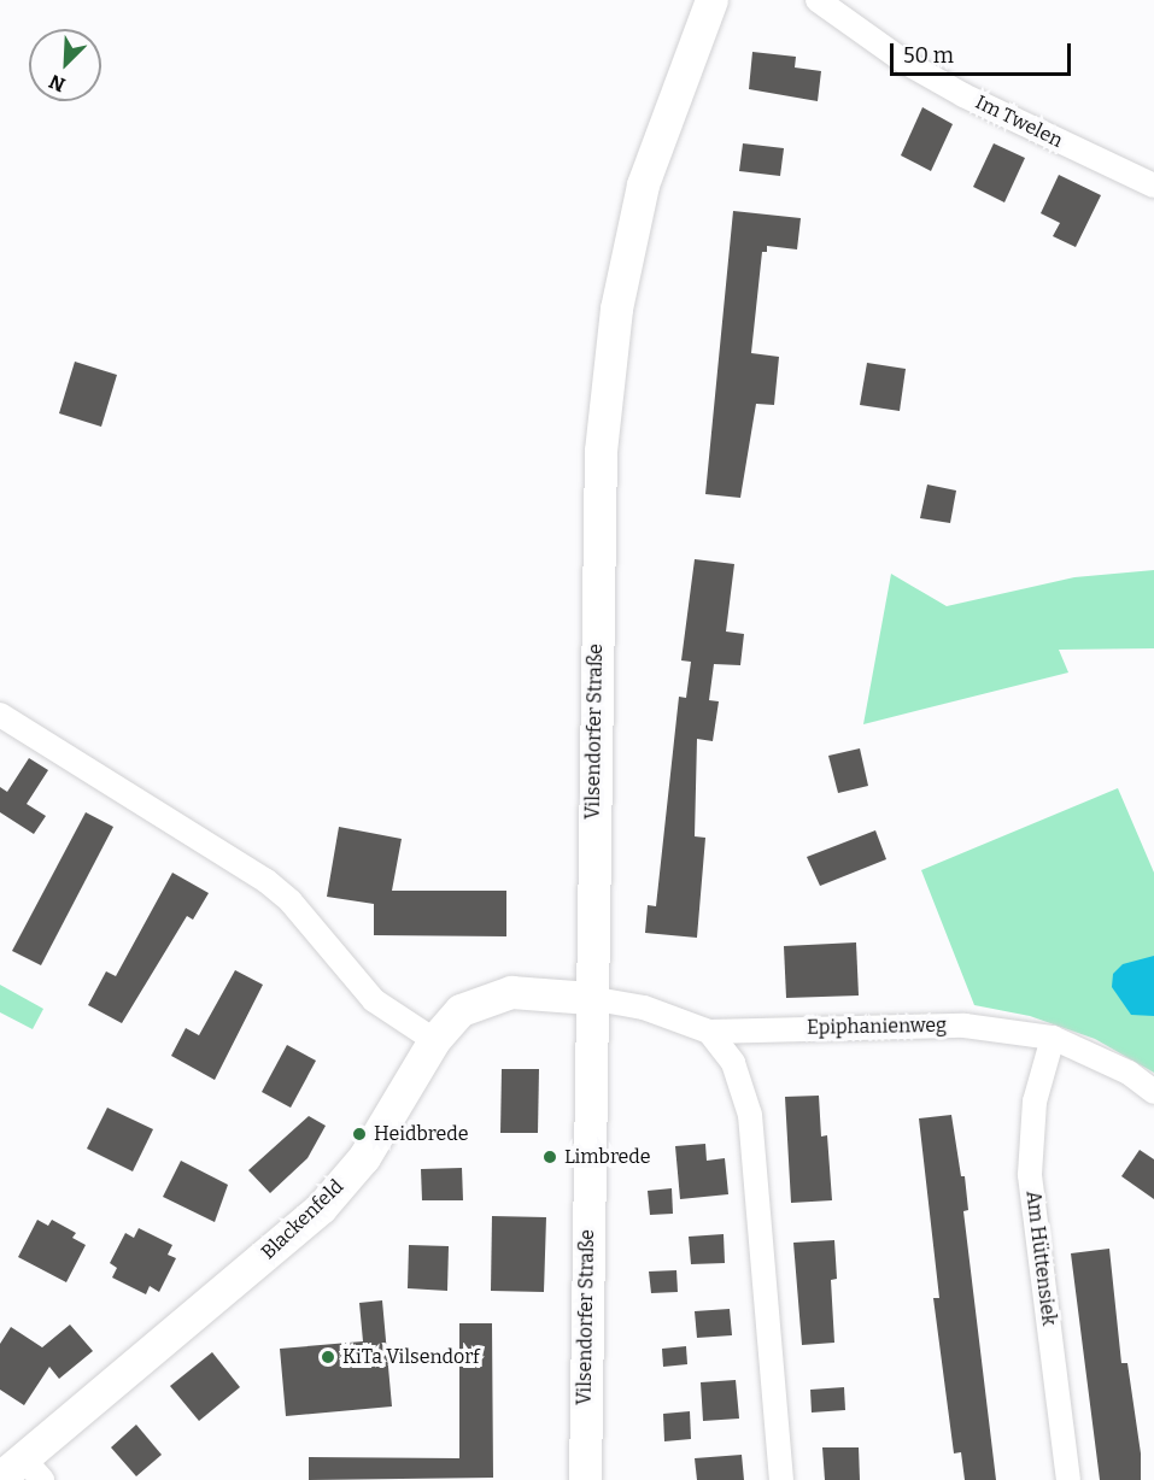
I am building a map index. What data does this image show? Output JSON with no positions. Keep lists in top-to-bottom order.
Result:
{
  "streets": {
    "main road": ["Vilsendorfer Straße", "Blackenfeld"],
    "street": ["Im Twelen", "Epiphanienweg", "Am Hüttensiek"]
  },
  "crossings": [
    ["Vilsendorfer Straße", "Epiphanienweg"],
    ["Vilsendorfer Straße", "Blackenfeld"],
    ["Epiphanienweg", "Blackenfeld"],
    ["Epiphanienweg", "Am Hüttensiek"]
  ],
  "places": ["Heidbrede", "Limbrede", "KiTa Vilsendorf"],
  "scale_bar": "50 m",
  "north": "bottom left"
}
